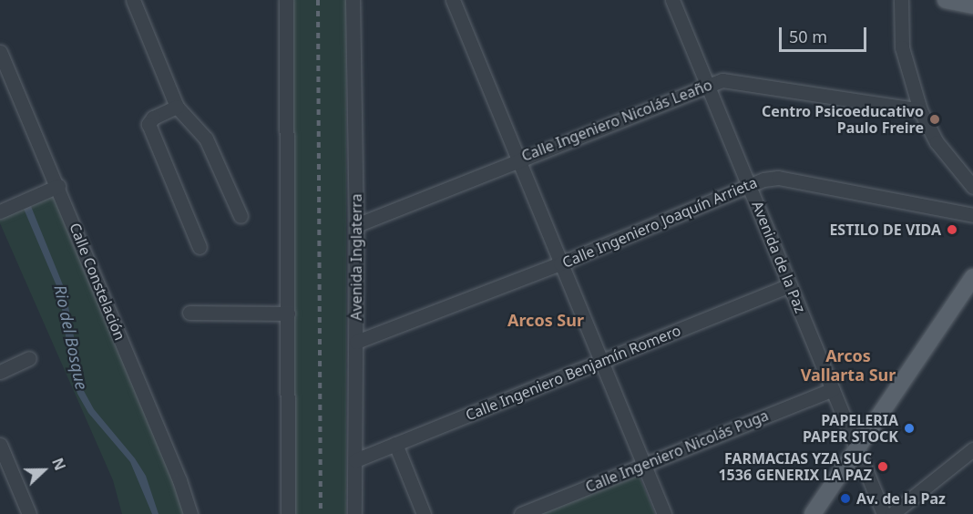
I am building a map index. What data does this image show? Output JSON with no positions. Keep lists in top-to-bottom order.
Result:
{
  "streets": {
    "street": [
      "Calle Ingeniero Nicolás Leaño",
      "Calle Ingeniero Joaquín Arrieta",
      "Avenida Inglaterra",
      "Avenida de la Paz",
      "Calle Constelación",
      "Calle Ingeniero Benjamín Romero",
      "Calle Ingeniero Nicolás Puga"
    ]
  },
  "crossings": [
    ["Calle Ingeniero Nicolás Leaño", "Avenida Inglaterra"],
    ["Calle Ingeniero Nicolás Leaño", "Avenida de la Paz"],
    ["Calle Ingeniero Joaquín Arrieta", "Avenida Inglaterra"],
    ["Calle Ingeniero Joaquín Arrieta", "Avenida de la Paz"],
    ["Avenida Inglaterra", "Calle Ingeniero Benjamín Romero"],
    ["Avenida de la Paz", "Calle Ingeniero Benjamín Romero"],
    ["Avenida de la Paz", "Calle Ingeniero Nicolás Puga"]
  ],
  "districts": ["Arcos Sur", "Arcos Vallarta Sur"],
  "water": ["Rio del Bosque"],
  "places": [
    "Centro Psicoeducativo Paulo Freire",
    "ESTILO DE VIDA",
    "PAPELERIA PAPER STOCK",
    "FARMACIAS YZA SUC 1536 GENERIX LA PAZ",
    "Av. de la Paz"
  ],
  "scale_bar": "50 m",
  "north": "right"
}
